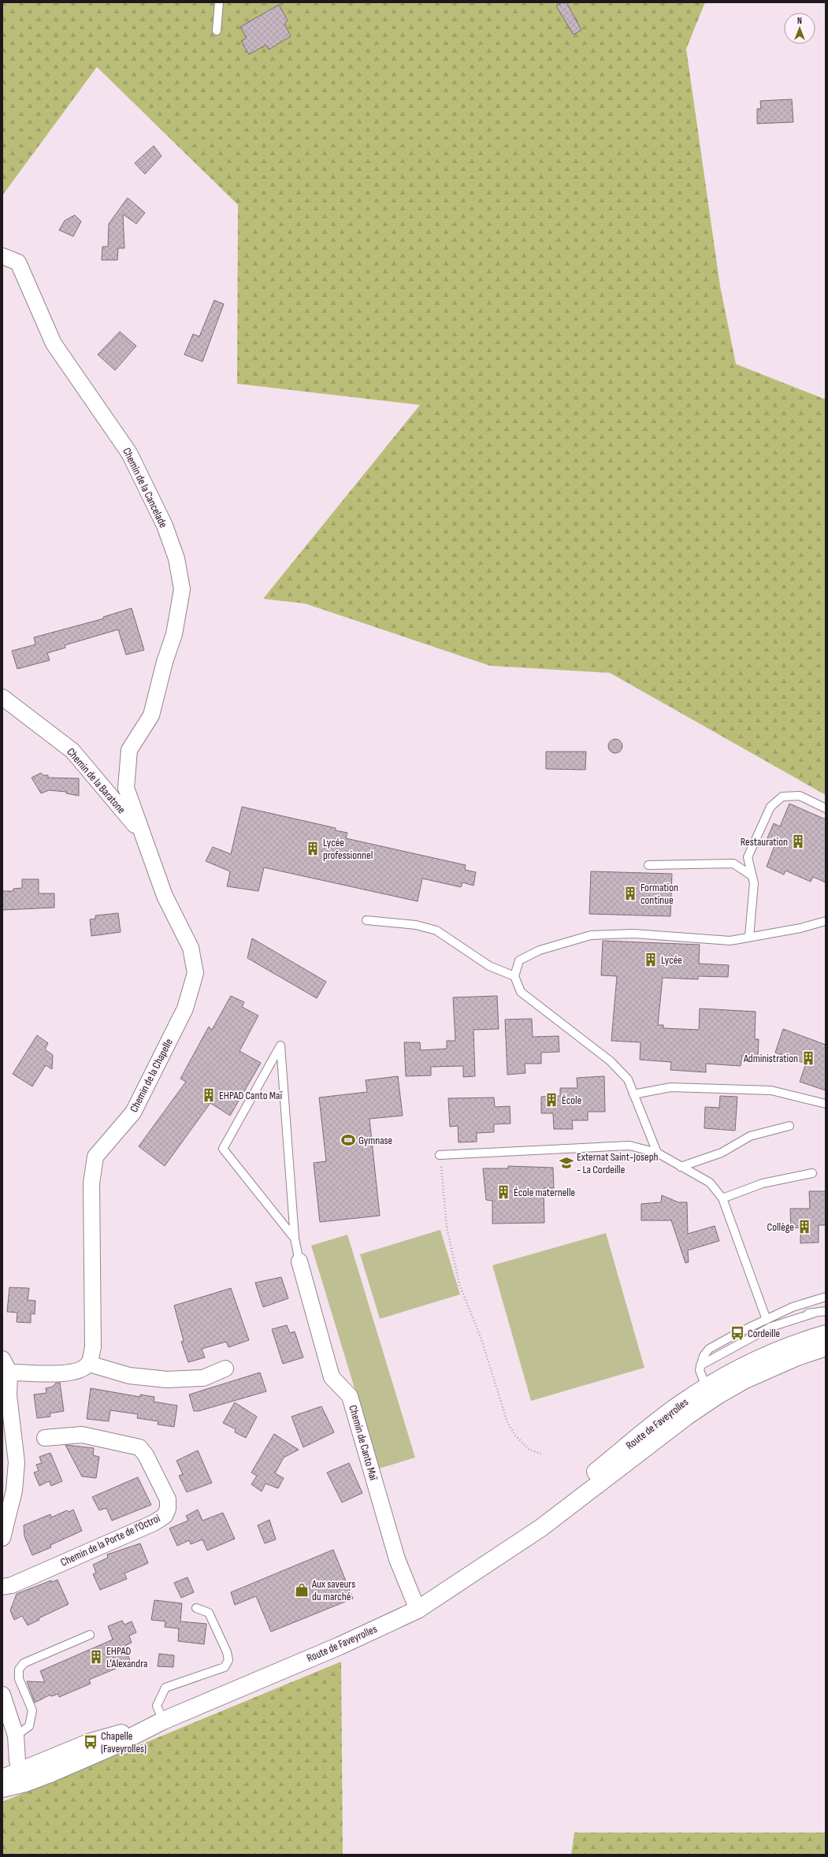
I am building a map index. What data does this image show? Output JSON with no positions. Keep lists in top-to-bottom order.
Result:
{
  "streets": {
    "main road": ["Route de Faveyrolles"],
    "street": [
      "Chemin de la Cancelade",
      "Chemin de la Baratone",
      "Chemin de la Chapelle",
      "Chemin de Canto Maï",
      "Chemin de la Porte de l'Octroi"
    ]
  },
  "crossings": [
    ["Chemin de la Cancelade", "Chemin de la Chapelle"],
    ["Chemin de la Baratone", "Chemin de la Chapelle"],
    ["Route de Faveyrolles", "Chemin de Canto Maï"]
  ],
  "places": {
    "building": [
      "Restauration",
      "Lycée professionnel",
      "Formation continue",
      "Lycée",
      "Administration",
      "EHPAD Canto Maï",
      "École",
      "École maternelle",
      "Collège",
      "EHPAD L'Alexandra"
    ],
    "sports": ["Gymnase"],
    "school or university": ["Externat Saint-Joseph - La Cordeille"],
    "bus stop": ["Cordeille", "Chapelle (Faveyrolles)"],
    "shop": ["Aux saveurs du marché"]
  },
  "north": "top"
}
